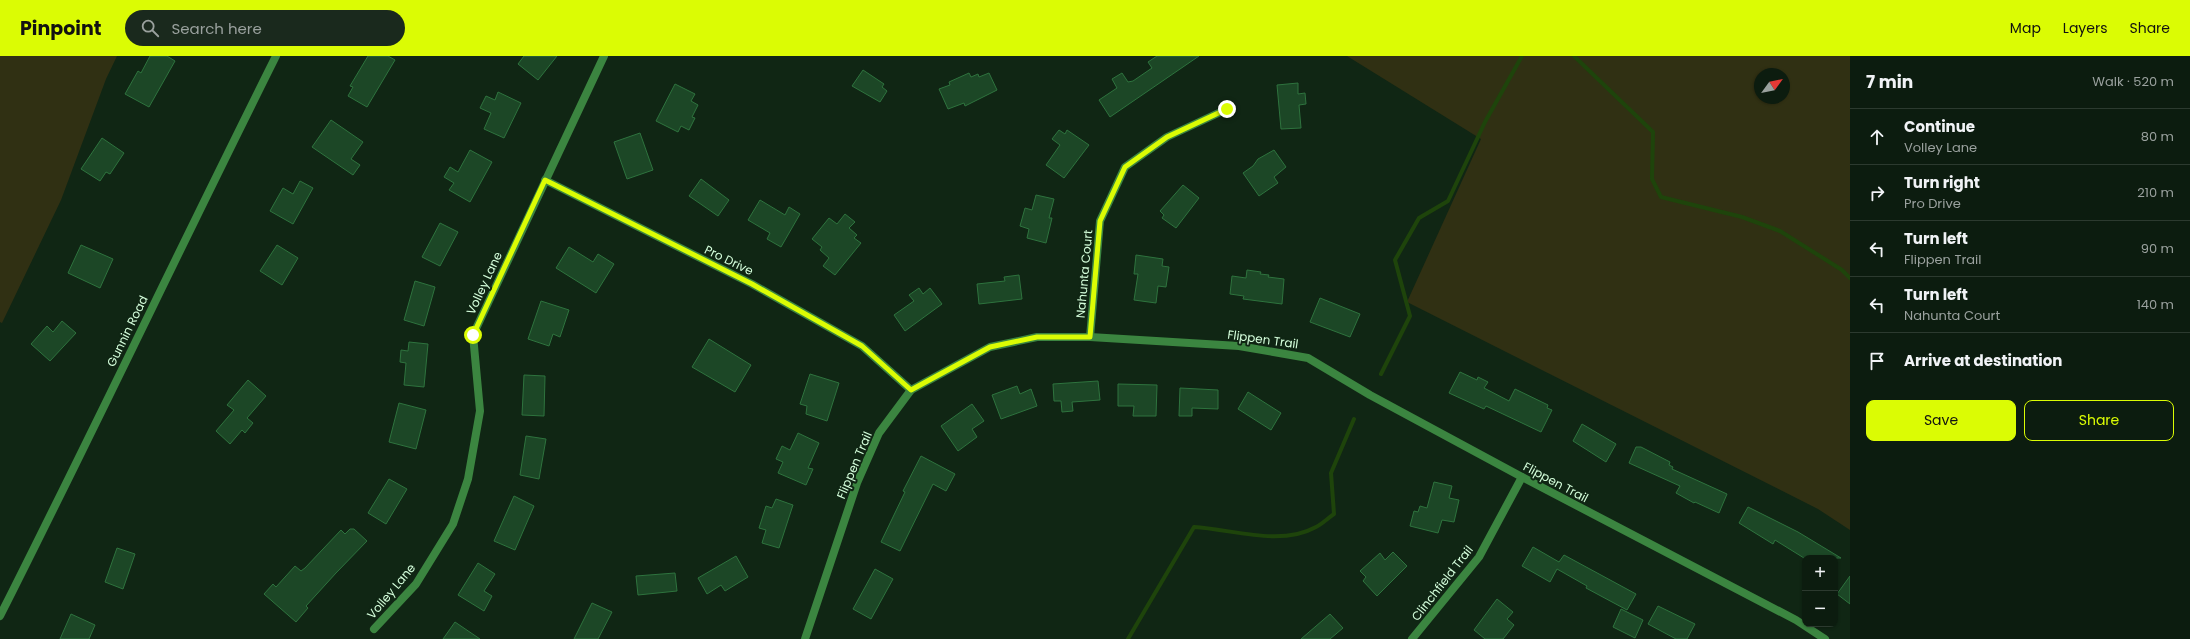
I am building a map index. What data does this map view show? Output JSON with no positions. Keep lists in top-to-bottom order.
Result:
{
  "streets": {
    "street": [
      "Pro Drive",
      "Nahunta Court",
      "Volley Lane",
      "Gunnin Road",
      "Flippen Trail",
      "Clinchfield Trail"
    ]
  },
  "crossings": [
    ["Pro Drive", "Volley Lane"],
    ["Pro Drive", "Flippen Trail"],
    ["Nahunta Court", "Flippen Trail"],
    ["Flippen Trail", "Clinchfield Trail"]
  ],
  "north": "top right",
  "page": {
    "header": "Pinpoint",
    "search": "Search here",
    "nav": ["Map", "Layers", "Share"],
    "heading": ["7 min", "Walk · 520 m"],
    "list": [
      ["Continue", "Volley Lane", "80 m"],
      ["Turn right", "Pro Drive", "210 m"],
      ["Turn left", "Flippen Trail", "90 m"],
      ["Turn left", "Nahunta Court", "140 m"],
      "Arrive at destination"
    ],
    "buttons": ["Save", "Share"],
    "map_buttons": ["+", "−"]
  }
}
